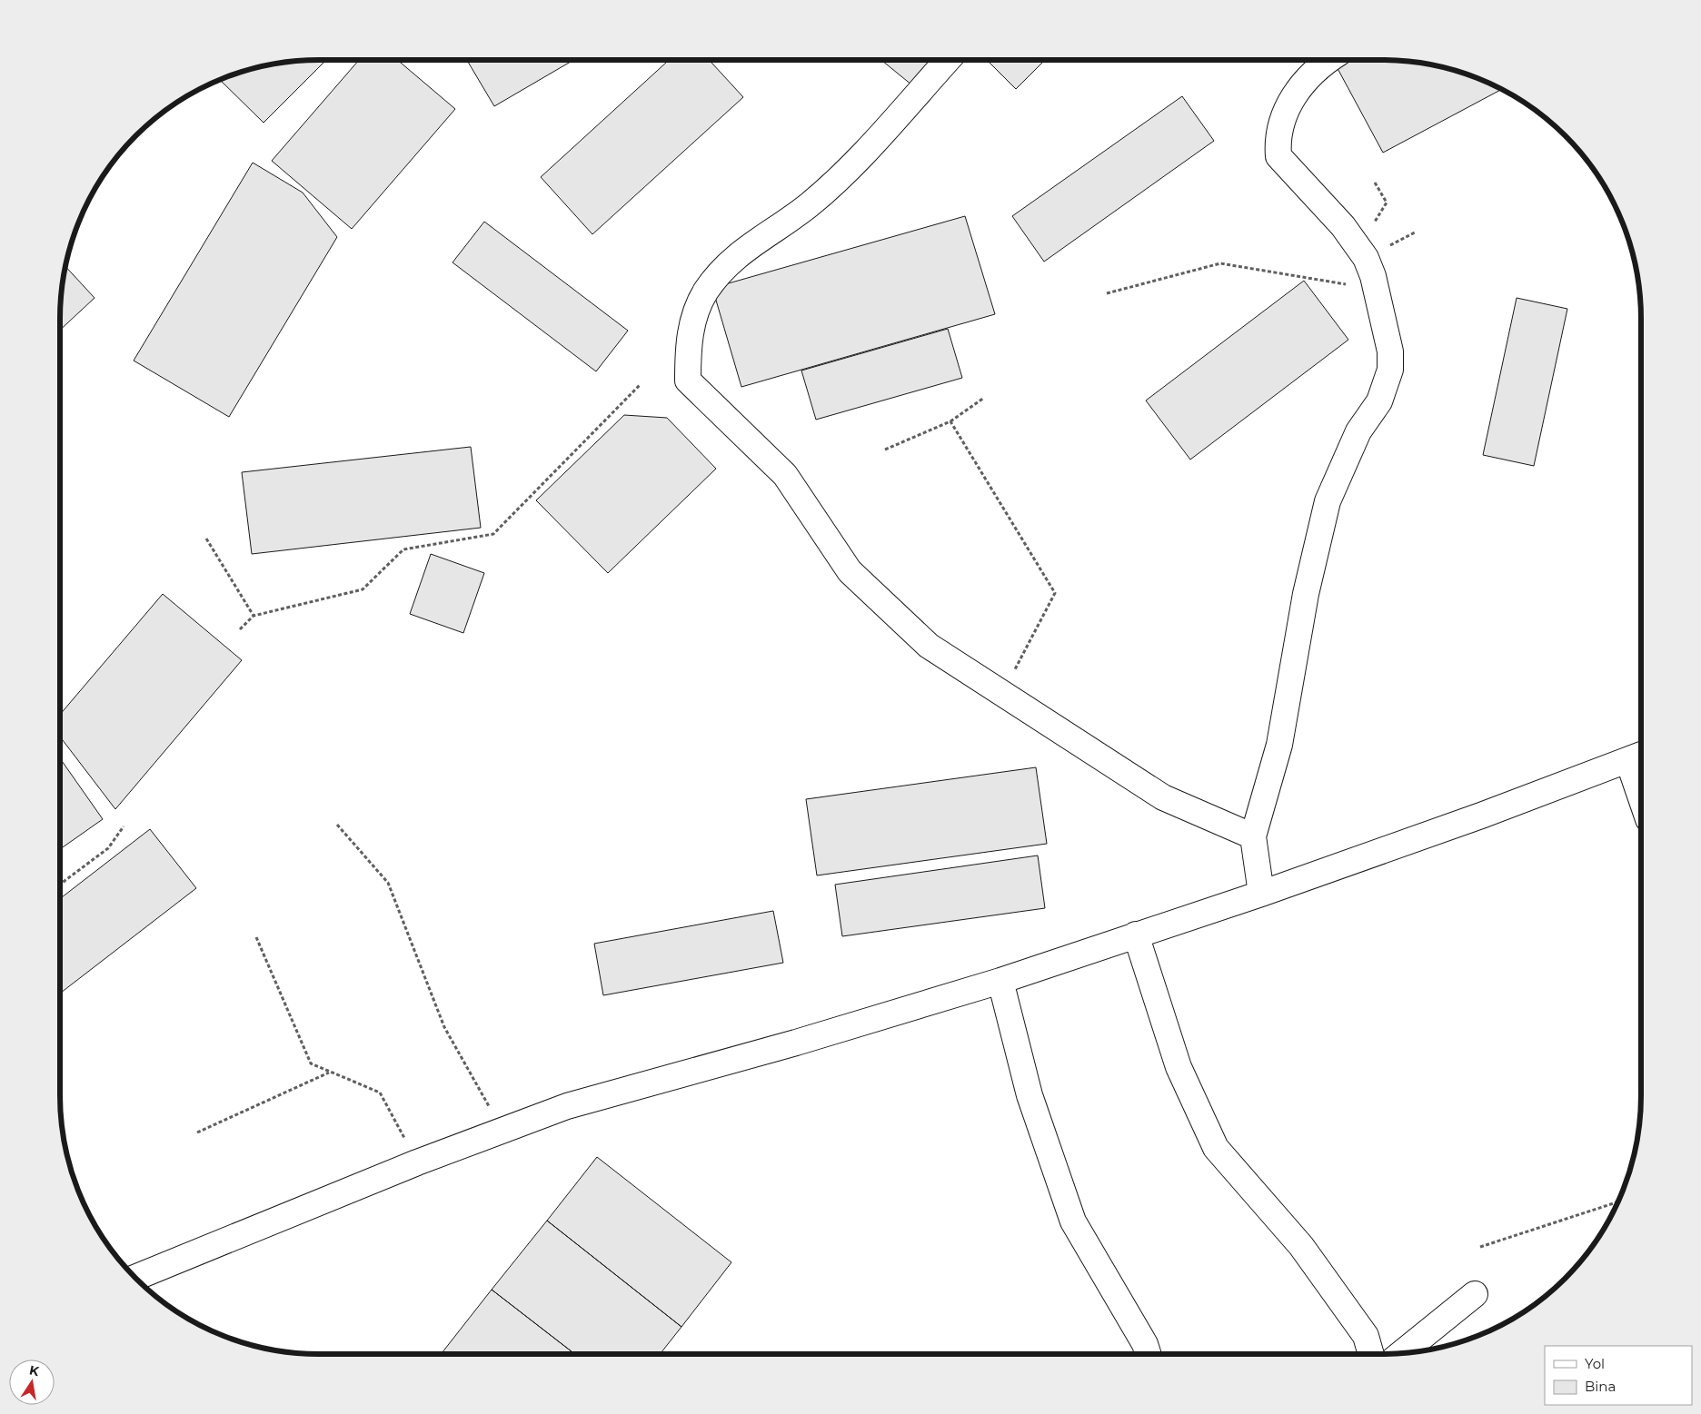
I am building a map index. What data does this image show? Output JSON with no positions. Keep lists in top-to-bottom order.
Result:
{
  "legend": ["Yol", "Bina"],
  "north": "top"
}
